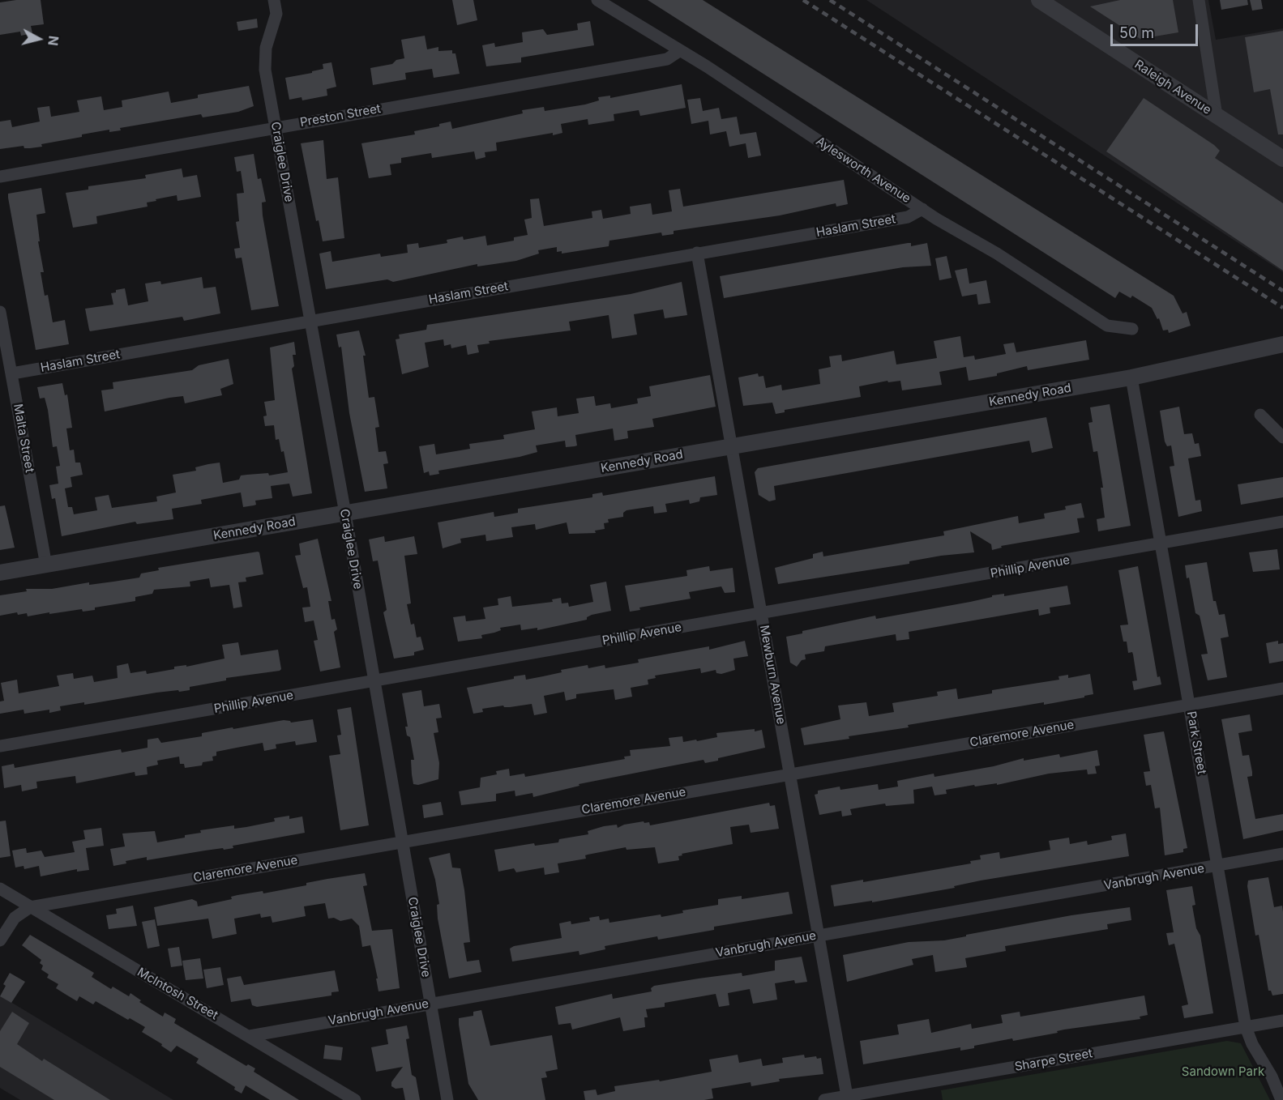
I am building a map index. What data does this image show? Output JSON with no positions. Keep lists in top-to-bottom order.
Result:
{
  "streets": {
    "street": [
      "Raleigh Avenue",
      "Preston Street",
      "Craiglee Drive",
      "Aylesworth Avenue",
      "Haslam Street",
      "Kennedy Road",
      "Malta Street",
      "Phillip Avenue",
      "Mewburn Avenue",
      "Claremore Avenue",
      "Park Street",
      "Vanbrugh Avenue",
      "McIntosh Street",
      "Sharpe Street"
    ]
  },
  "crossings": [
    ["Preston Street", "Craiglee Drive"],
    ["Preston Street", "Aylesworth Avenue"],
    ["Craiglee Drive", "Haslam Street"],
    ["Craiglee Drive", "Kennedy Road"],
    ["Craiglee Drive", "Phillip Avenue"],
    ["Craiglee Drive", "Claremore Avenue"],
    ["Craiglee Drive", "Vanbrugh Avenue"],
    ["Aylesworth Avenue", "Haslam Street"],
    ["Haslam Street", "Malta Street"],
    ["Haslam Street", "Mewburn Avenue"],
    ["Kennedy Road", "Malta Street"],
    ["Kennedy Road", "Mewburn Avenue"],
    ["Kennedy Road", "Park Street"],
    ["Phillip Avenue", "Mewburn Avenue"],
    ["Phillip Avenue", "Park Street"],
    ["Mewburn Avenue", "Claremore Avenue"],
    ["Mewburn Avenue", "Vanbrugh Avenue"],
    ["Mewburn Avenue", "Sharpe Street"],
    ["Claremore Avenue", "Park Street"],
    ["Claremore Avenue", "McIntosh Street"],
    ["Park Street", "Vanbrugh Avenue"],
    ["Park Street", "Sharpe Street"],
    ["Vanbrugh Avenue", "McIntosh Street"]
  ],
  "parks": ["Sandown Park"],
  "scale_bar": "50 m",
  "north": "right"
}
